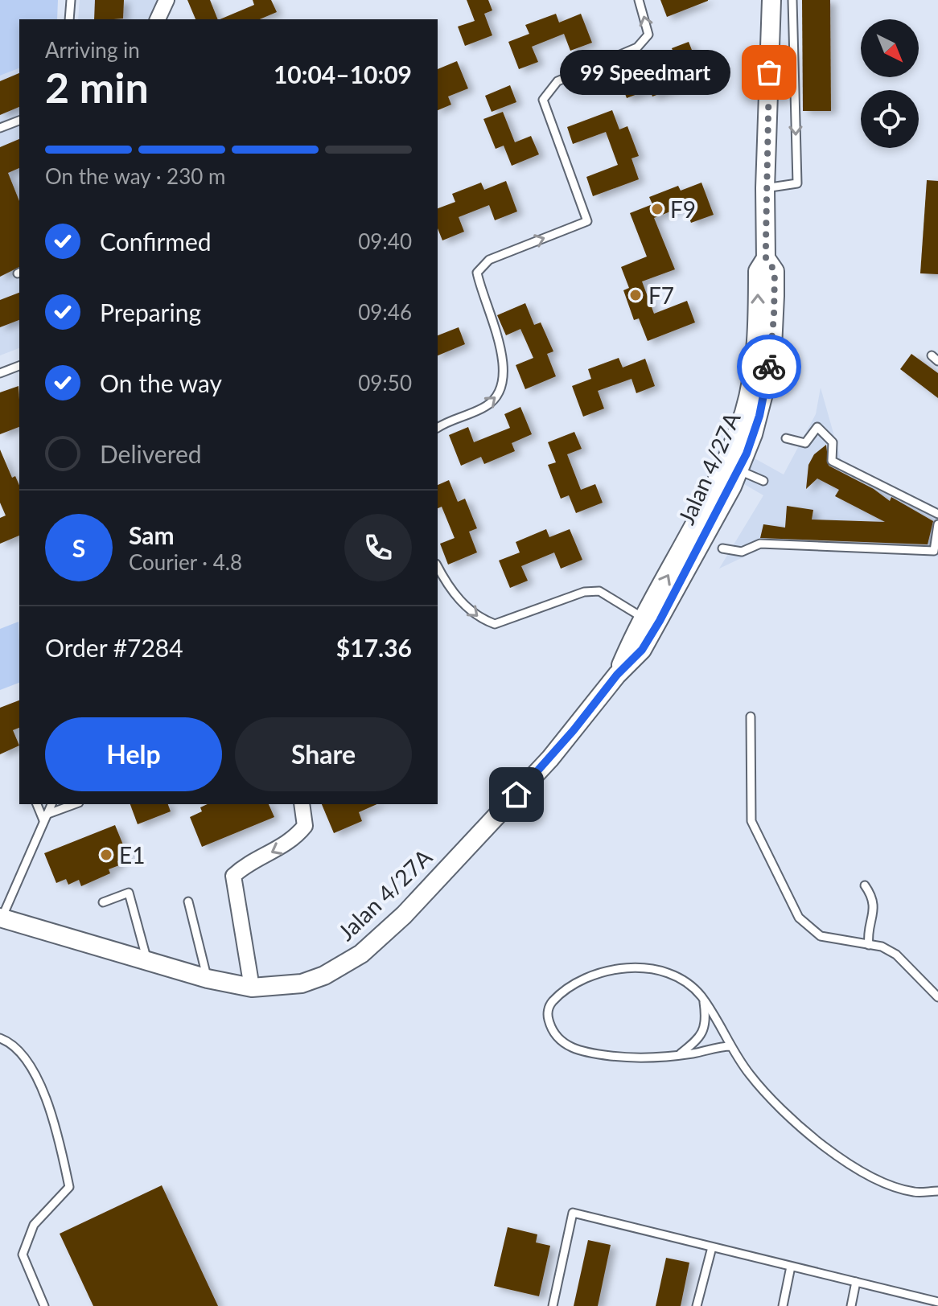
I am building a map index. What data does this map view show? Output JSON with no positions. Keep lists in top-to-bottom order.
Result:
{
  "streets": {
    "street": ["Jalan 4/27A"]
  },
  "places": [
    "99 Speedmart",
    "F9",
    "F7",
    "E1"
  ],
  "north": "bottom right",
  "page": {
    "heading": ["2 min", "Arriving in", "10:04–10:09"],
    "panel": [
      "Sam",
      "Courier · 4.8",
      "Order #7284",
      "$17.36"
    ],
    "bubble": "99 Speedmart",
    "bar": "On the way · 230 m",
    "list": [
      ["Confirmed", "09:40"],
      ["Preparing", "09:46"],
      ["On the way", "09:50"],
      "Delivered"
    ],
    "round": "S",
    "buttons": ["Help", "Share"]
  }
}
